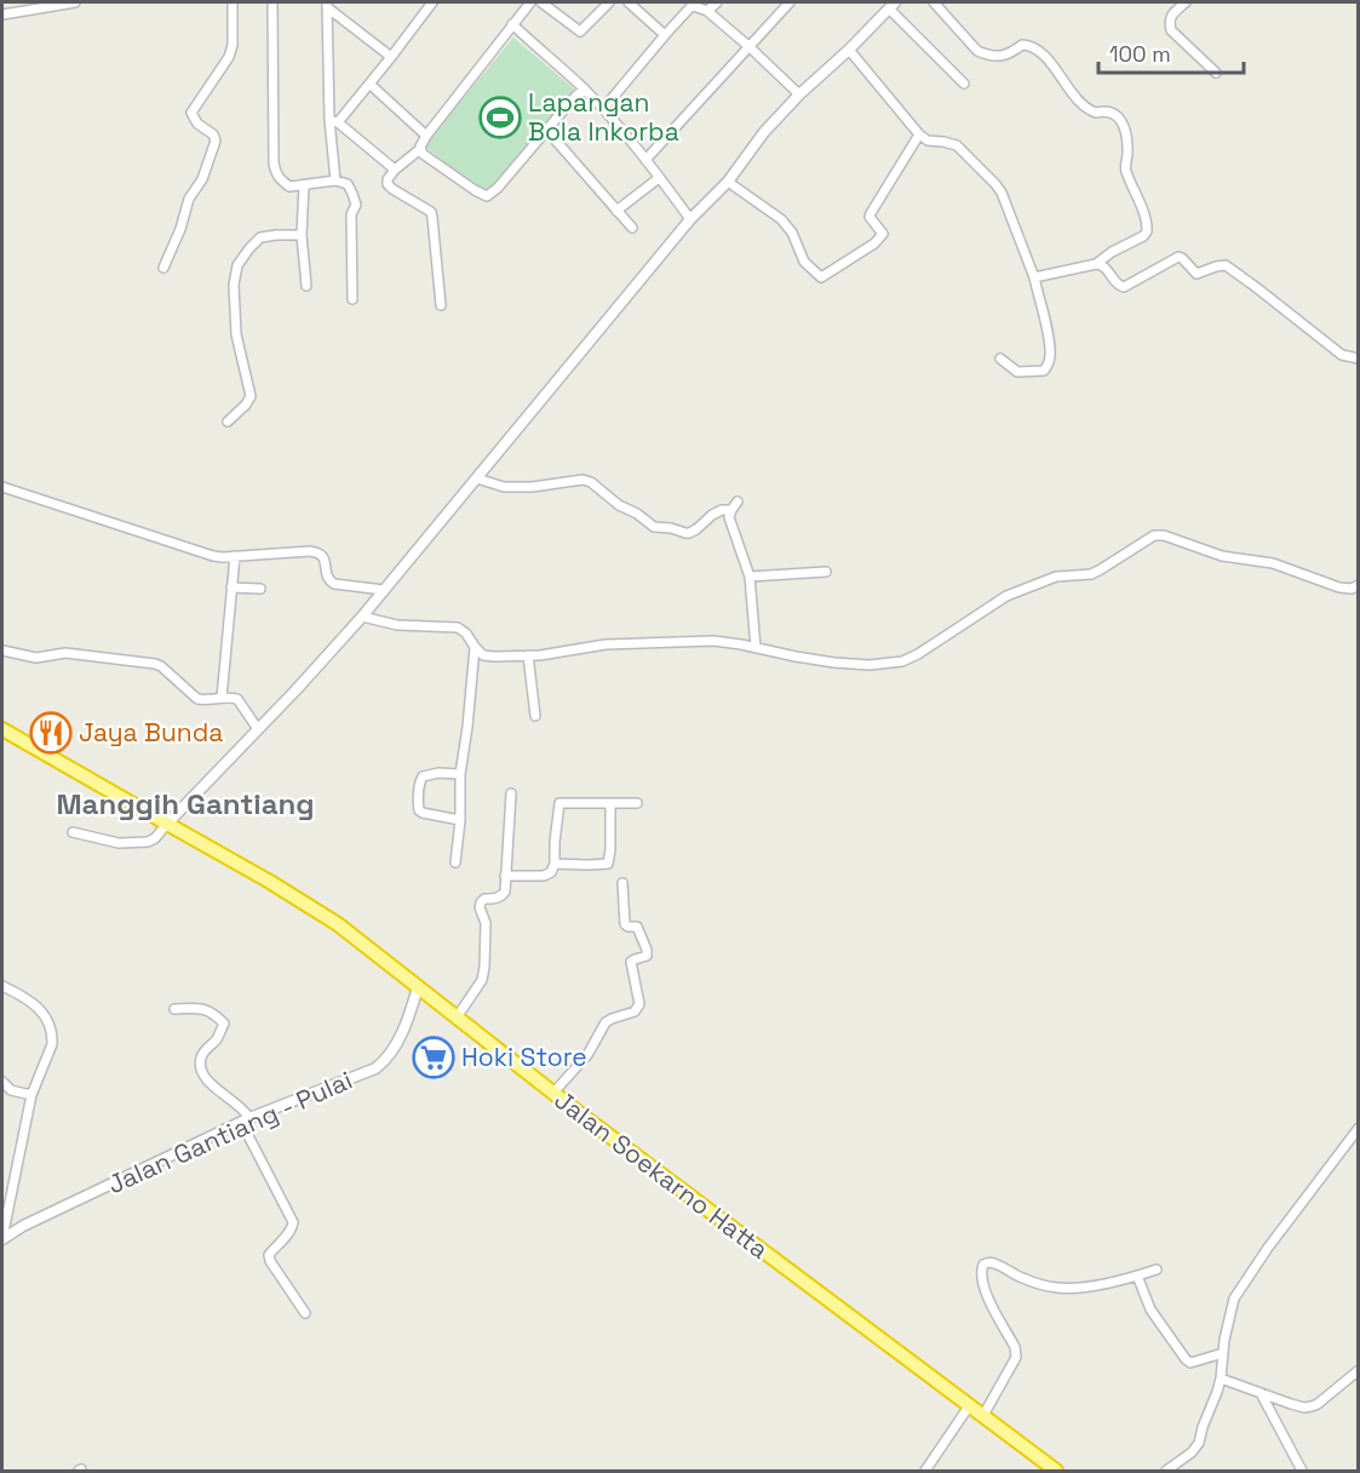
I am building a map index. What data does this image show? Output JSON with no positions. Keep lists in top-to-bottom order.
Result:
{
  "streets": {
    "highway": ["Jalan Soekarno Hatta"],
    "street": ["Jalan Gantiang - Pulai"]
  },
  "crossings": [
    ["Jalan Gantiang - Pulai", "Jalan Soekarno Hatta"]
  ],
  "districts": ["Manggih Gantiang"],
  "places": {
    "sports": ["Lapangan Bola Inkorba"],
    "restaurant": ["Jaya Bunda"],
    "supermarket": ["Hoki Store"]
  },
  "scale_bar": "100 m"
}
